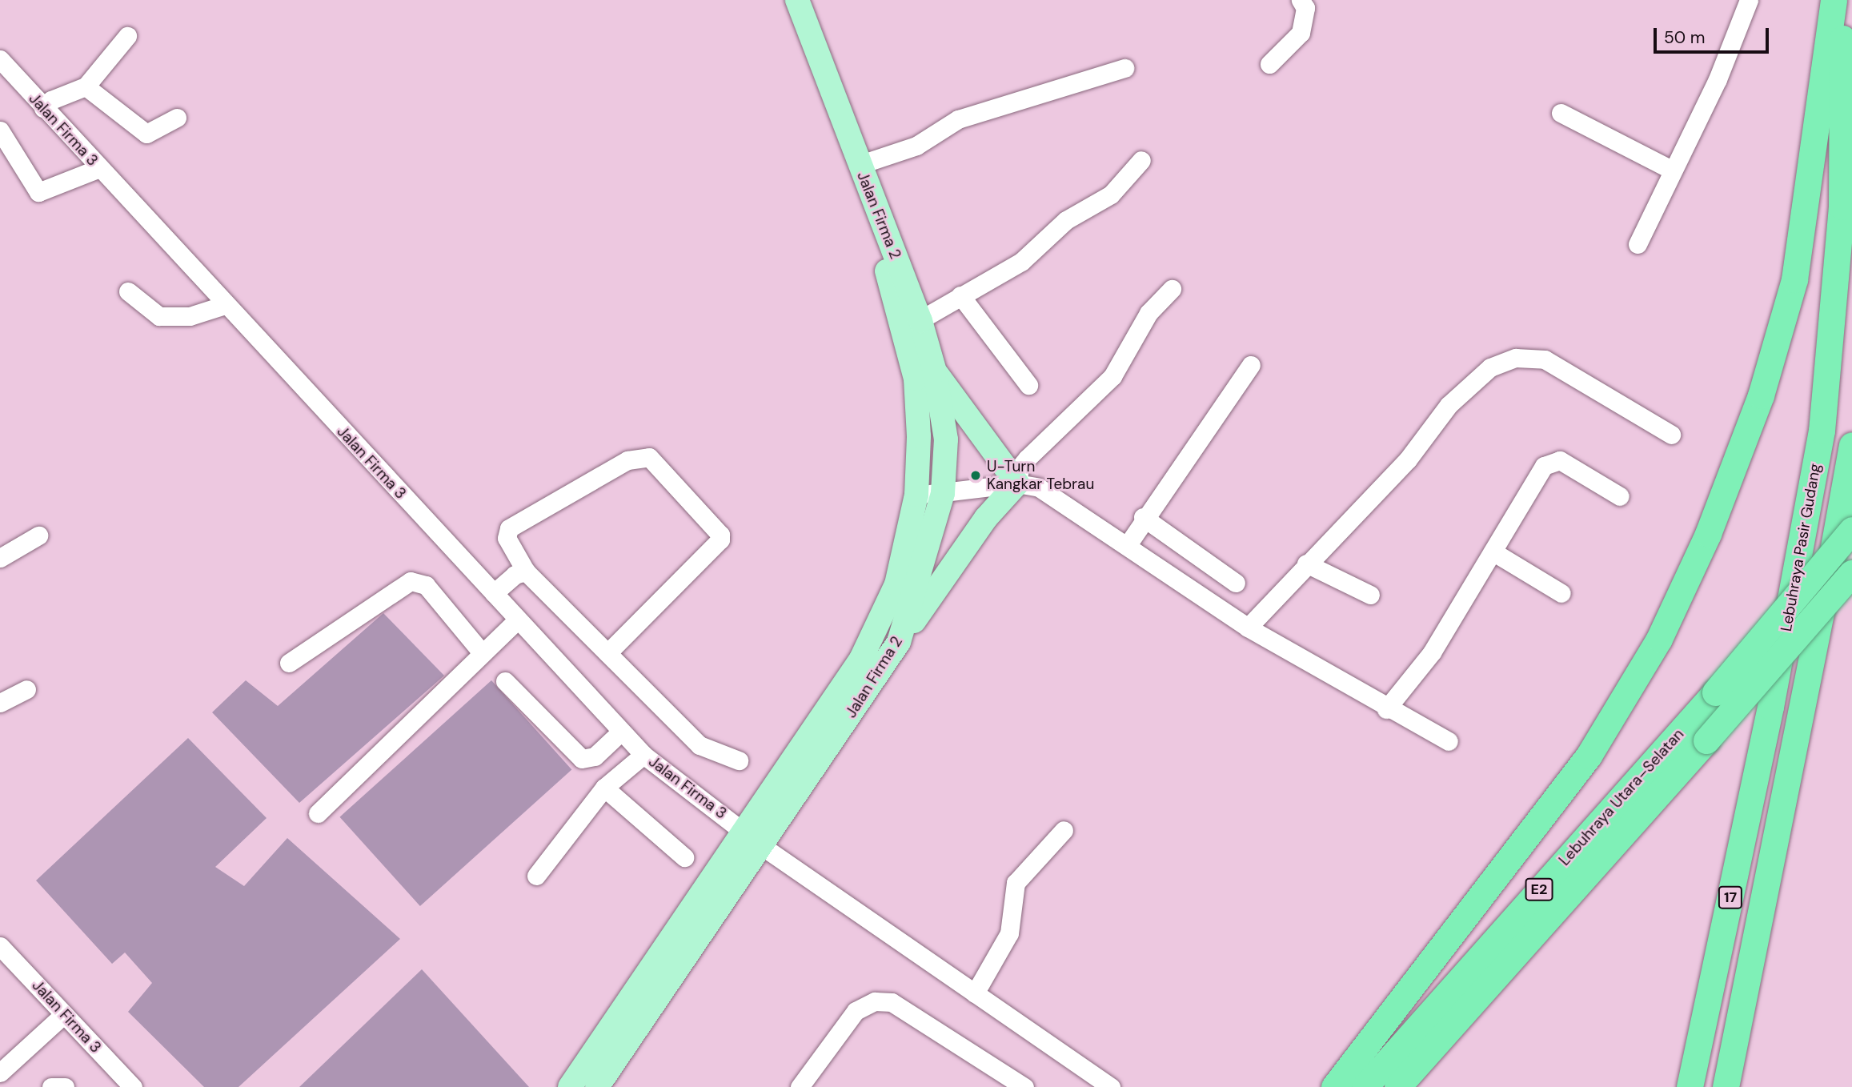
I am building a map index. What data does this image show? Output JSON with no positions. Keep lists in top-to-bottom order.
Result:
{
  "streets": {
    "highway": [
      "Lebuhraya Pasir Gudang",
      "Lebuhraya Utara–Selatan",
      "E2",
      "17"
    ],
    "main road": ["Jalan Firma 2"],
    "street": ["Jalan Firma 3"]
  },
  "crossings": [
    ["Jalan Firma 3", "Jalan Firma 2"]
  ],
  "places": ["U-Turn Kangkar Tebrau"],
  "scale_bar": "50 m"
}
